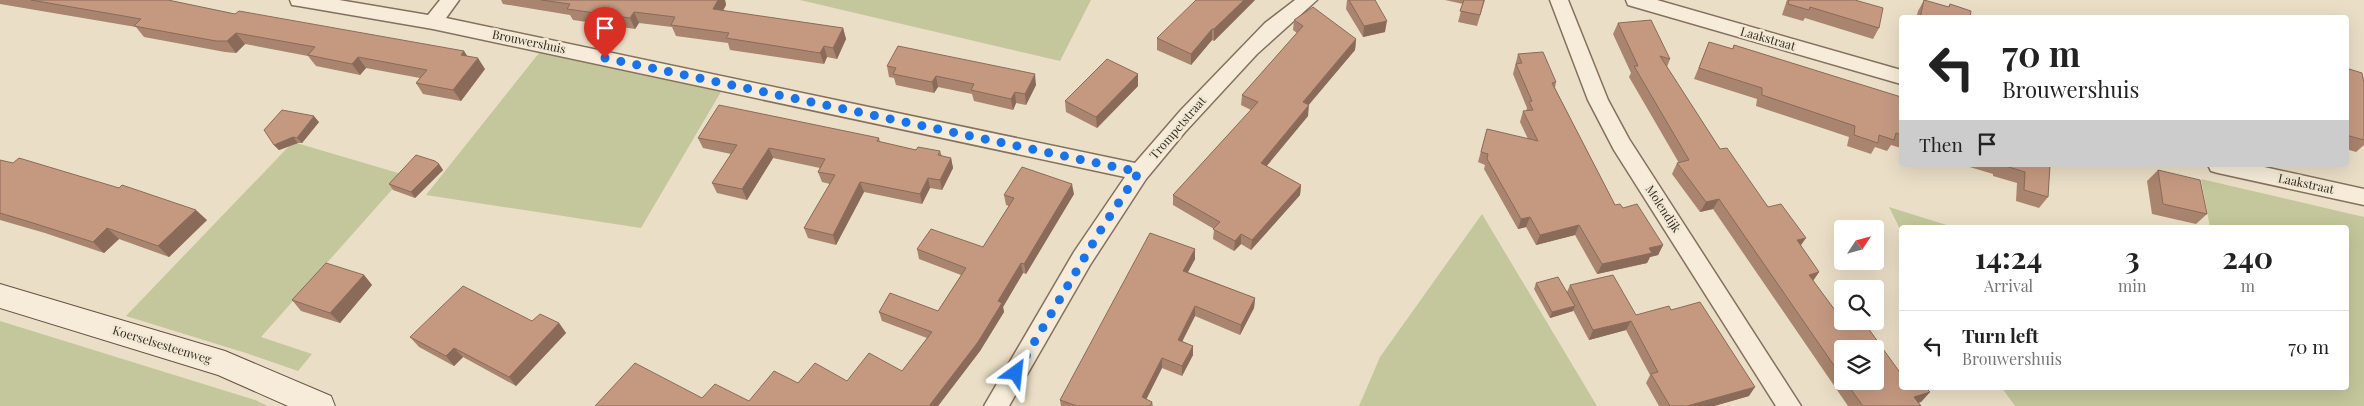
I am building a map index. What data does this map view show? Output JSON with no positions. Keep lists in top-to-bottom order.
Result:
{
  "streets": {
    "street": [
      "Laakstraat",
      "Brouwershuis",
      "Trompetstraat",
      "Molendijk",
      "Koerselsesteenweg"
    ]
  },
  "crossings": [
    ["Brouwershuis", "Trompetstraat"]
  ],
  "north": "top right",
  "page": {
    "turn": ["70 m", "Brouwershuis"],
    "then": "Then",
    "eta": [
      "14:24",
      "Arrival",
      "3",
      "min",
      "240",
      "m"
    ],
    "list": [
      {
        "name": "Turn left",
        "note": "Brouwershuis",
        "value": "70 m"
      }
    ]
  }
}
